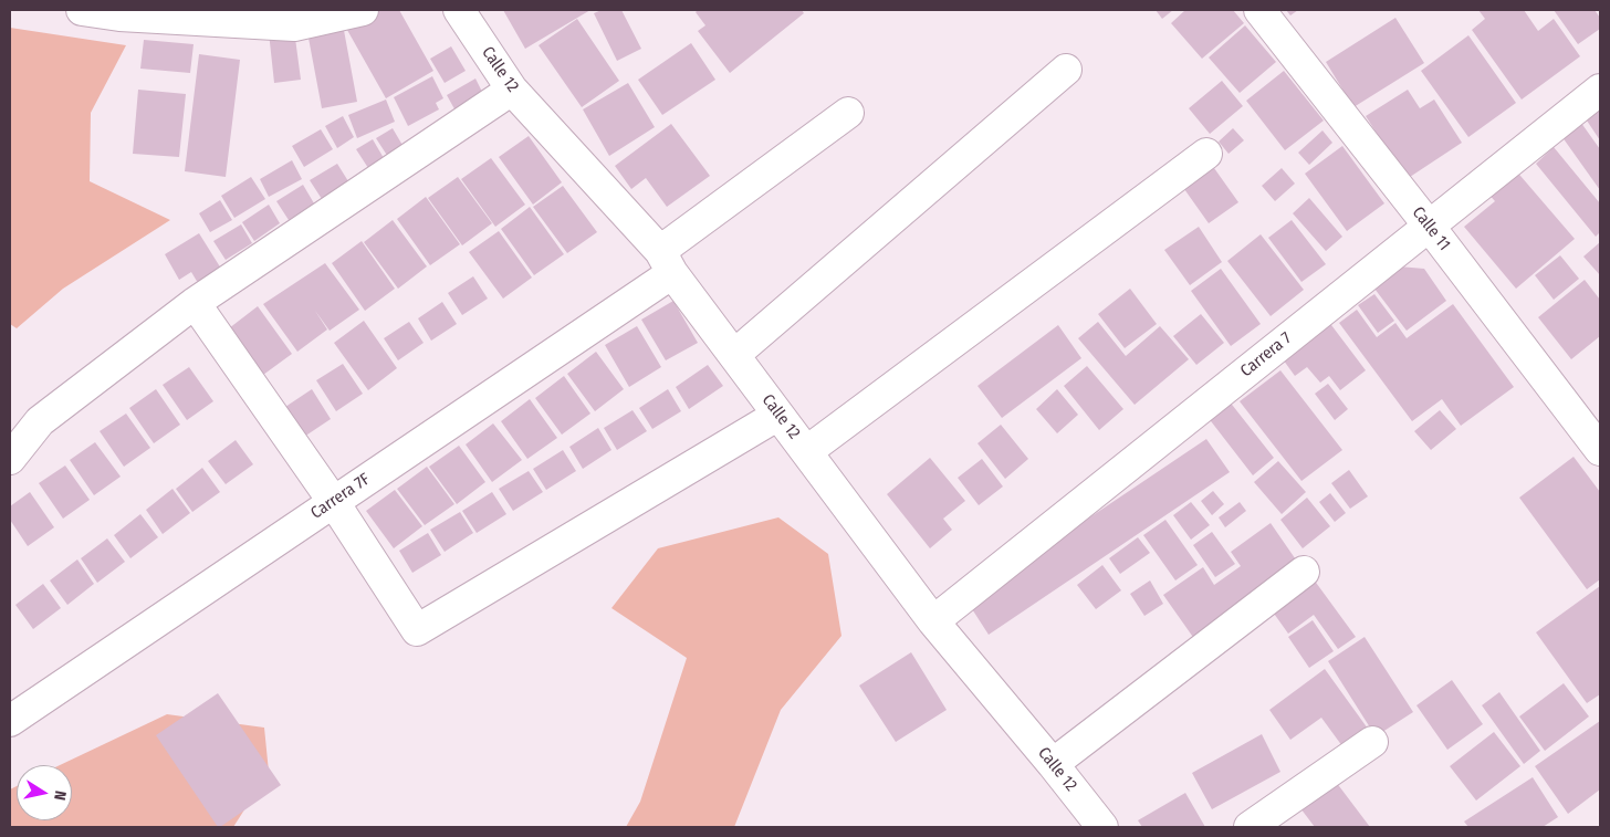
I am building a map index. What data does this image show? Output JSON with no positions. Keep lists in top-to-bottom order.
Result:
{
  "streets": {
    "street": [
      "Calle 12",
      "Calle 11",
      "Carrera 7",
      "Carrera 7F"
    ]
  },
  "crossings": [
    ["Calle 12", "Carrera 7"],
    ["Calle 12", "Carrera 7F"],
    ["Calle 11", "Carrera 7"]
  ],
  "north": "right"
}
